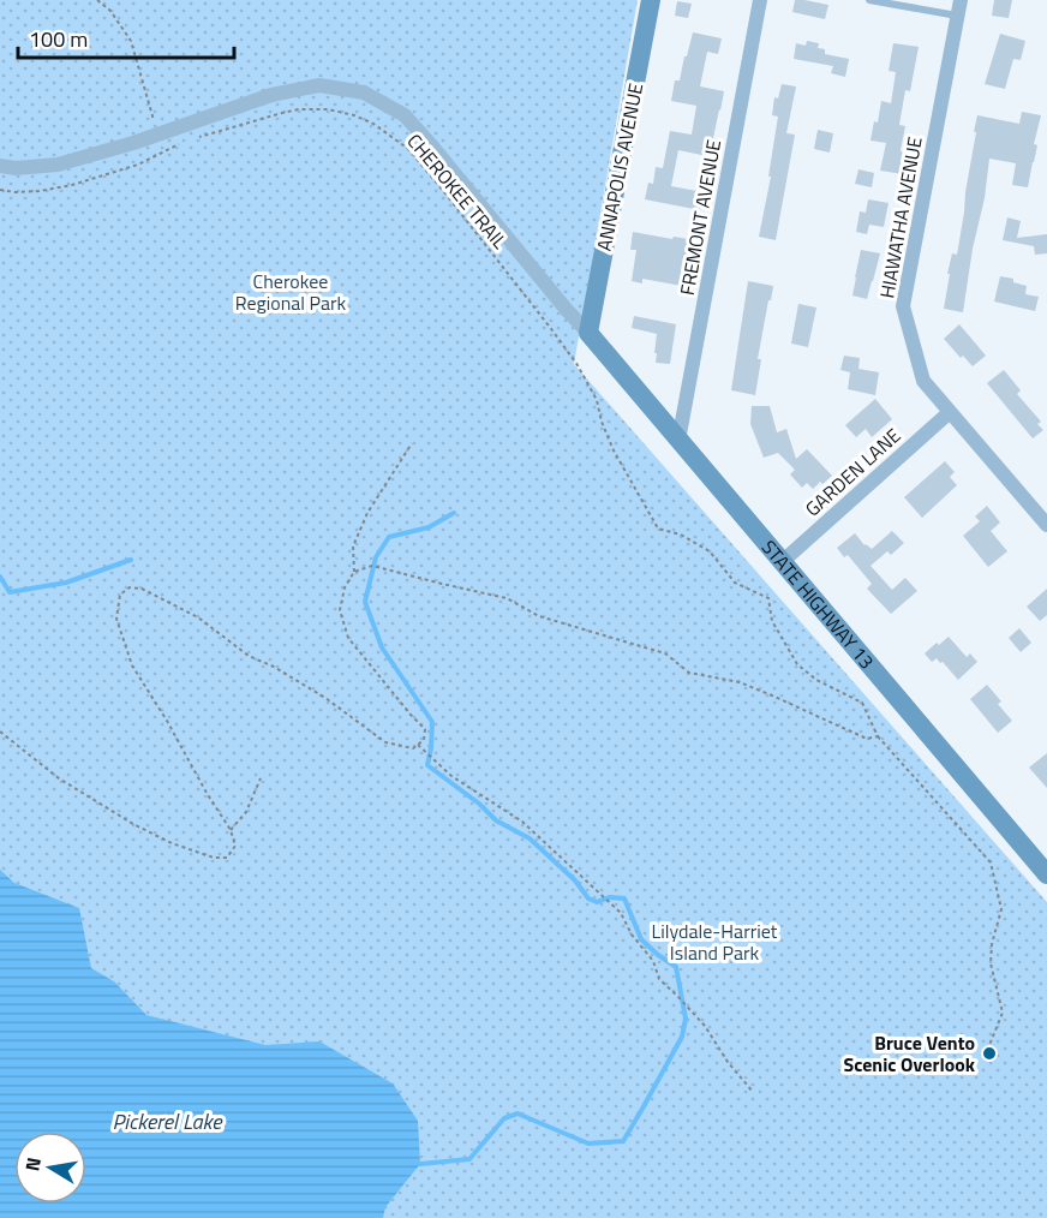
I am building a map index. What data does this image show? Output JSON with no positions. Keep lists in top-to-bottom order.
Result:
{
  "streets": {
    "street": [
      "ANNAPOLIS AVENUE",
      "FREMONT AVENUE",
      "HIAWATHA AVENUE",
      "GARDEN LANE",
      "STATE HIGHWAY 13"
    ],
    "path": ["CHEROKEE TRAIL"]
  },
  "crossings": [
    ["ANNAPOLIS AVENUE", "STATE HIGHWAY 13"],
    ["FREMONT AVENUE", "STATE HIGHWAY 13"],
    ["HIAWATHA AVENUE", "GARDEN LANE"],
    ["GARDEN LANE", "STATE HIGHWAY 13"]
  ],
  "water": ["Pickerel Lake"],
  "parks": ["Cherokee Regional Park", "Lilydale-Harriet Island Park"],
  "places": ["Bruce Vento Scenic Overlook"],
  "scale_bar": "100 m",
  "north": "left"
}
